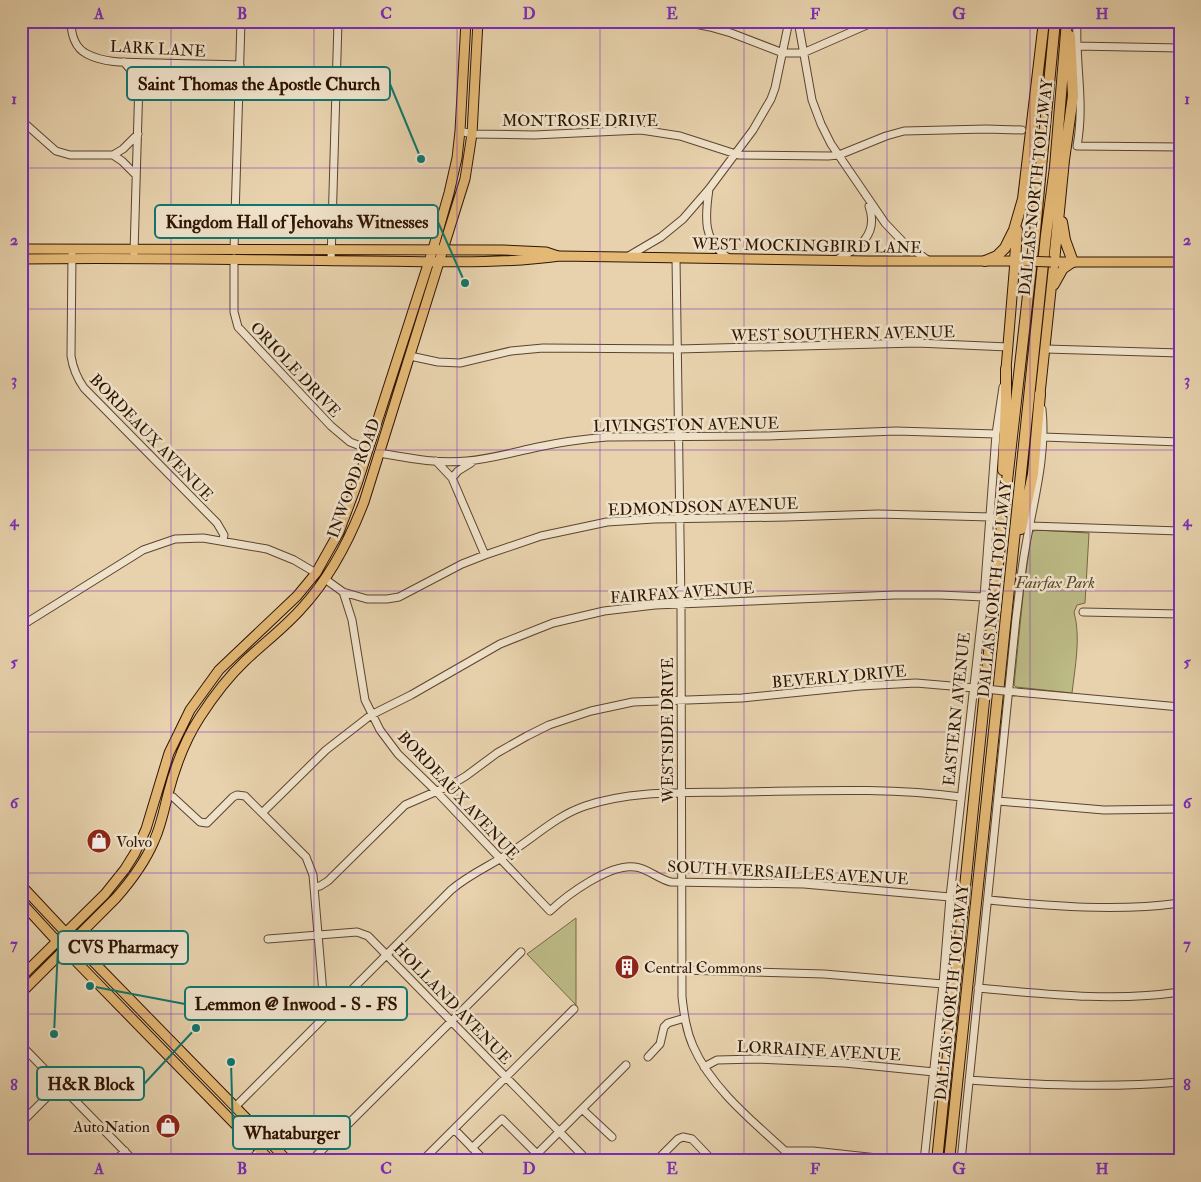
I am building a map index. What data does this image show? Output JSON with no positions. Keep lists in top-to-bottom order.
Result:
{
  "streets": {
    "highway": ["DALLAS NORTH TOLLWAY"],
    "main road": ["WEST MOCKINGBIRD LANE", "INWOOD ROAD", "EASTERN AVENUE"],
    "street": [
      "LARK LANE",
      "MONTROSE DRIVE",
      "WEST SOUTHERN AVENUE",
      "ORIOLE DRIVE",
      "LIVINGSTON AVENUE",
      "BORDEAUX AVENUE",
      "EDMONDSON AVENUE",
      "FAIRFAX AVENUE",
      "BEVERLY DRIVE",
      "WESTSIDE DRIVE",
      "SOUTH VERSAILLES AVENUE",
      "HOLLAND AVENUE",
      "LORRAINE AVENUE"
    ]
  },
  "crossings": [
    ["LARK LANE", "ORIOLE DRIVE"],
    ["MONTROSE DRIVE", "WEST MOCKINGBIRD LANE"],
    ["MONTROSE DRIVE", "INWOOD ROAD"],
    ["WEST MOCKINGBIRD LANE", "ORIOLE DRIVE"],
    ["WEST MOCKINGBIRD LANE", "BORDEAUX AVENUE"],
    ["WEST MOCKINGBIRD LANE", "INWOOD ROAD"],
    ["WEST MOCKINGBIRD LANE", "EASTERN AVENUE"],
    ["WEST MOCKINGBIRD LANE", "WESTSIDE DRIVE"],
    ["WEST SOUTHERN AVENUE", "INWOOD ROAD"],
    ["WEST SOUTHERN AVENUE", "EASTERN AVENUE"],
    ["WEST SOUTHERN AVENUE", "WESTSIDE DRIVE"],
    ["ORIOLE DRIVE", "INWOOD ROAD"],
    ["LIVINGSTON AVENUE", "INWOOD ROAD"],
    ["LIVINGSTON AVENUE", "EASTERN AVENUE"],
    ["LIVINGSTON AVENUE", "WESTSIDE DRIVE"],
    ["BORDEAUX AVENUE", "EDMONDSON AVENUE"],
    ["BORDEAUX AVENUE", "FAIRFAX AVENUE"],
    ["BORDEAUX AVENUE", "BEVERLY DRIVE"],
    ["BORDEAUX AVENUE", "SOUTH VERSAILLES AVENUE"],
    ["EDMONDSON AVENUE", "EASTERN AVENUE"],
    ["EDMONDSON AVENUE", "WESTSIDE DRIVE"],
    ["FAIRFAX AVENUE", "EASTERN AVENUE"],
    ["FAIRFAX AVENUE", "WESTSIDE DRIVE"],
    ["BEVERLY DRIVE", "EASTERN AVENUE"],
    ["BEVERLY DRIVE", "WESTSIDE DRIVE"],
    ["EASTERN AVENUE", "SOUTH VERSAILLES AVENUE"],
    ["EASTERN AVENUE", "LORRAINE AVENUE"],
    ["WESTSIDE DRIVE", "SOUTH VERSAILLES AVENUE"],
    ["WESTSIDE DRIVE", "LORRAINE AVENUE"]
  ],
  "parks": ["Fairfax Park"],
  "places": {
    "other": [
      "Saint Thomas the Apostle Church",
      "Kingdom Hall of Jehovahs Witnesses",
      "Lemmon @ Inwood - S - FS",
      "H&R Block",
      "CVS Pharmacy",
      "Whataburger"
    ],
    "shop": ["Volvo", "AutoNation"],
    "building": ["Central Commons"]
  },
  "grid": {
    "columns": [
      "A",
      "B",
      "C",
      "D",
      "E",
      "F",
      "G",
      "H"
    ],
    "rows": [
      "1",
      "2",
      "3",
      "4",
      "5",
      "6",
      "7",
      "8"
    ]
  }
}
